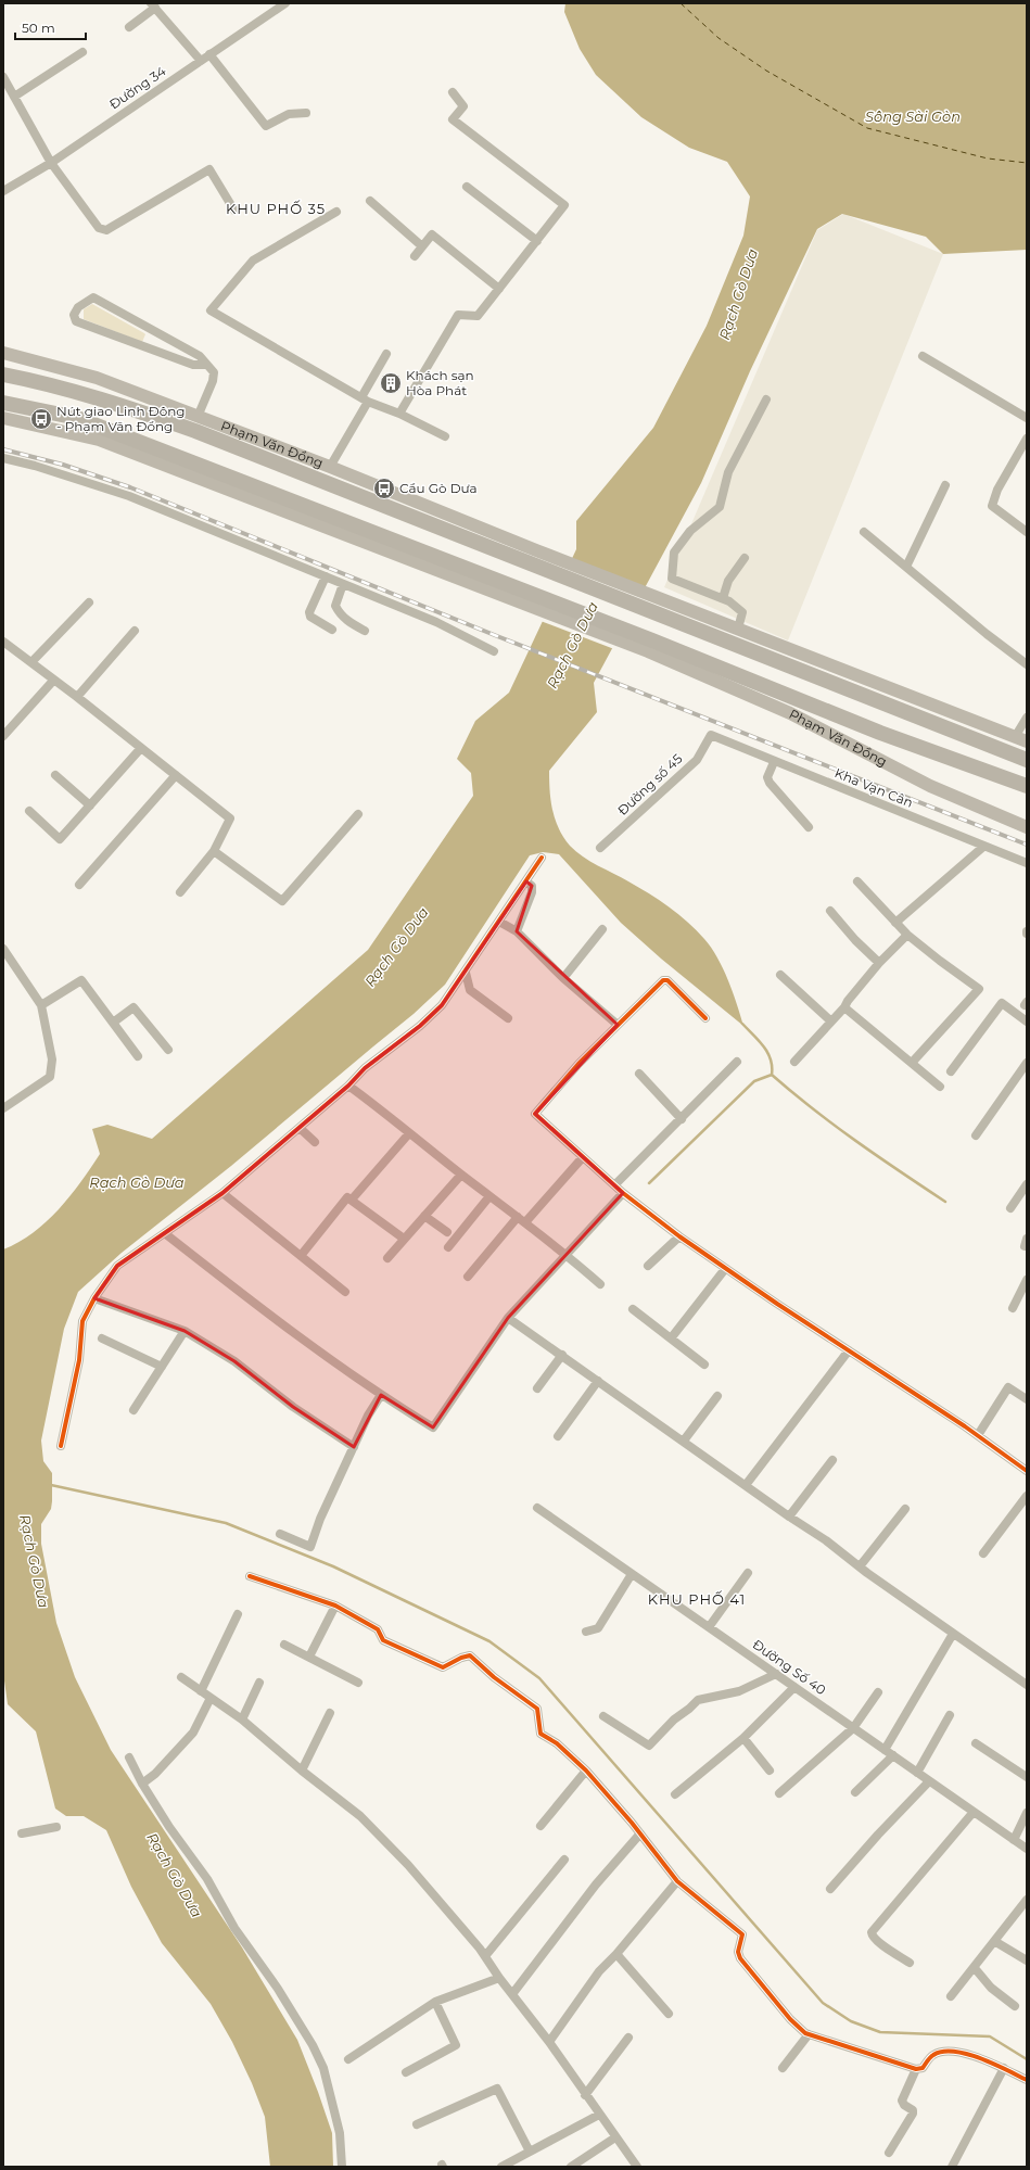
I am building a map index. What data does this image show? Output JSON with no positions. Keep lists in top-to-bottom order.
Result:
{
  "streets": {
    "highway": ["Phạm Văn Đồng"],
    "street": [
      "Đường 34",
      "Đường số 45",
      "Kha Vạn Cân",
      "Đường Số 40"
    ]
  },
  "crossings": [
    ["Đường số 45", "Kha Vạn Cân"]
  ],
  "districts": ["KHU PHỐ 35", "KHU PHỐ 41"],
  "water": ["Sông Sài Gòn", "Rạch Gò Dưa"],
  "places": {
    "building": ["Khách sạn Hòa Phát"],
    "bus stop": ["Nút giao Linh Đông - Phạm Văn Đồng", "Cầu Gò Dưa"]
  },
  "scale_bar": "50 m"
}
